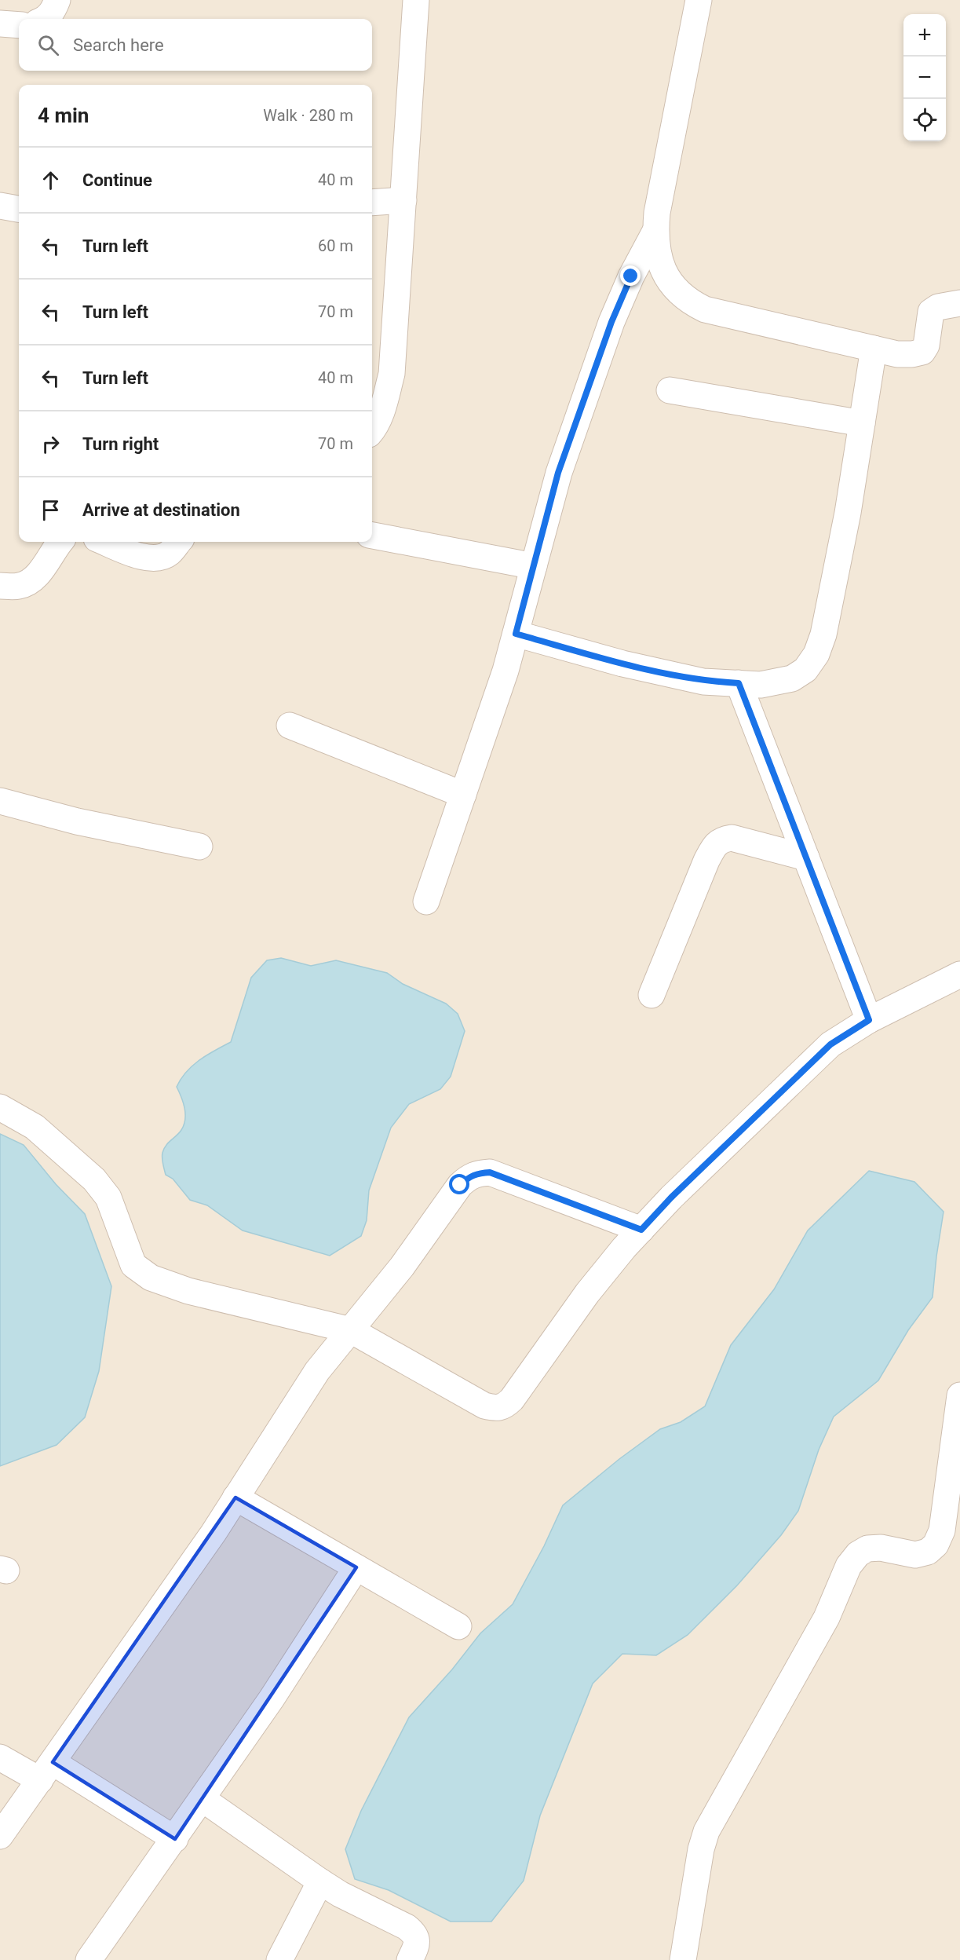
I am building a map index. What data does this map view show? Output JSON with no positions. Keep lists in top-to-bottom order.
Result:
{
  "page": {
    "map_buttons": ["+", "−"],
    "search": "Search here",
    "heading": ["4 min", "Walk · 280 m"],
    "list": [
      ["Continue", "40 m"],
      ["Turn left", "60 m"],
      ["Turn left", "70 m"],
      ["Turn left", "40 m"],
      ["Turn right", "70 m"],
      "Arrive at destination"
    ]
  }
}
